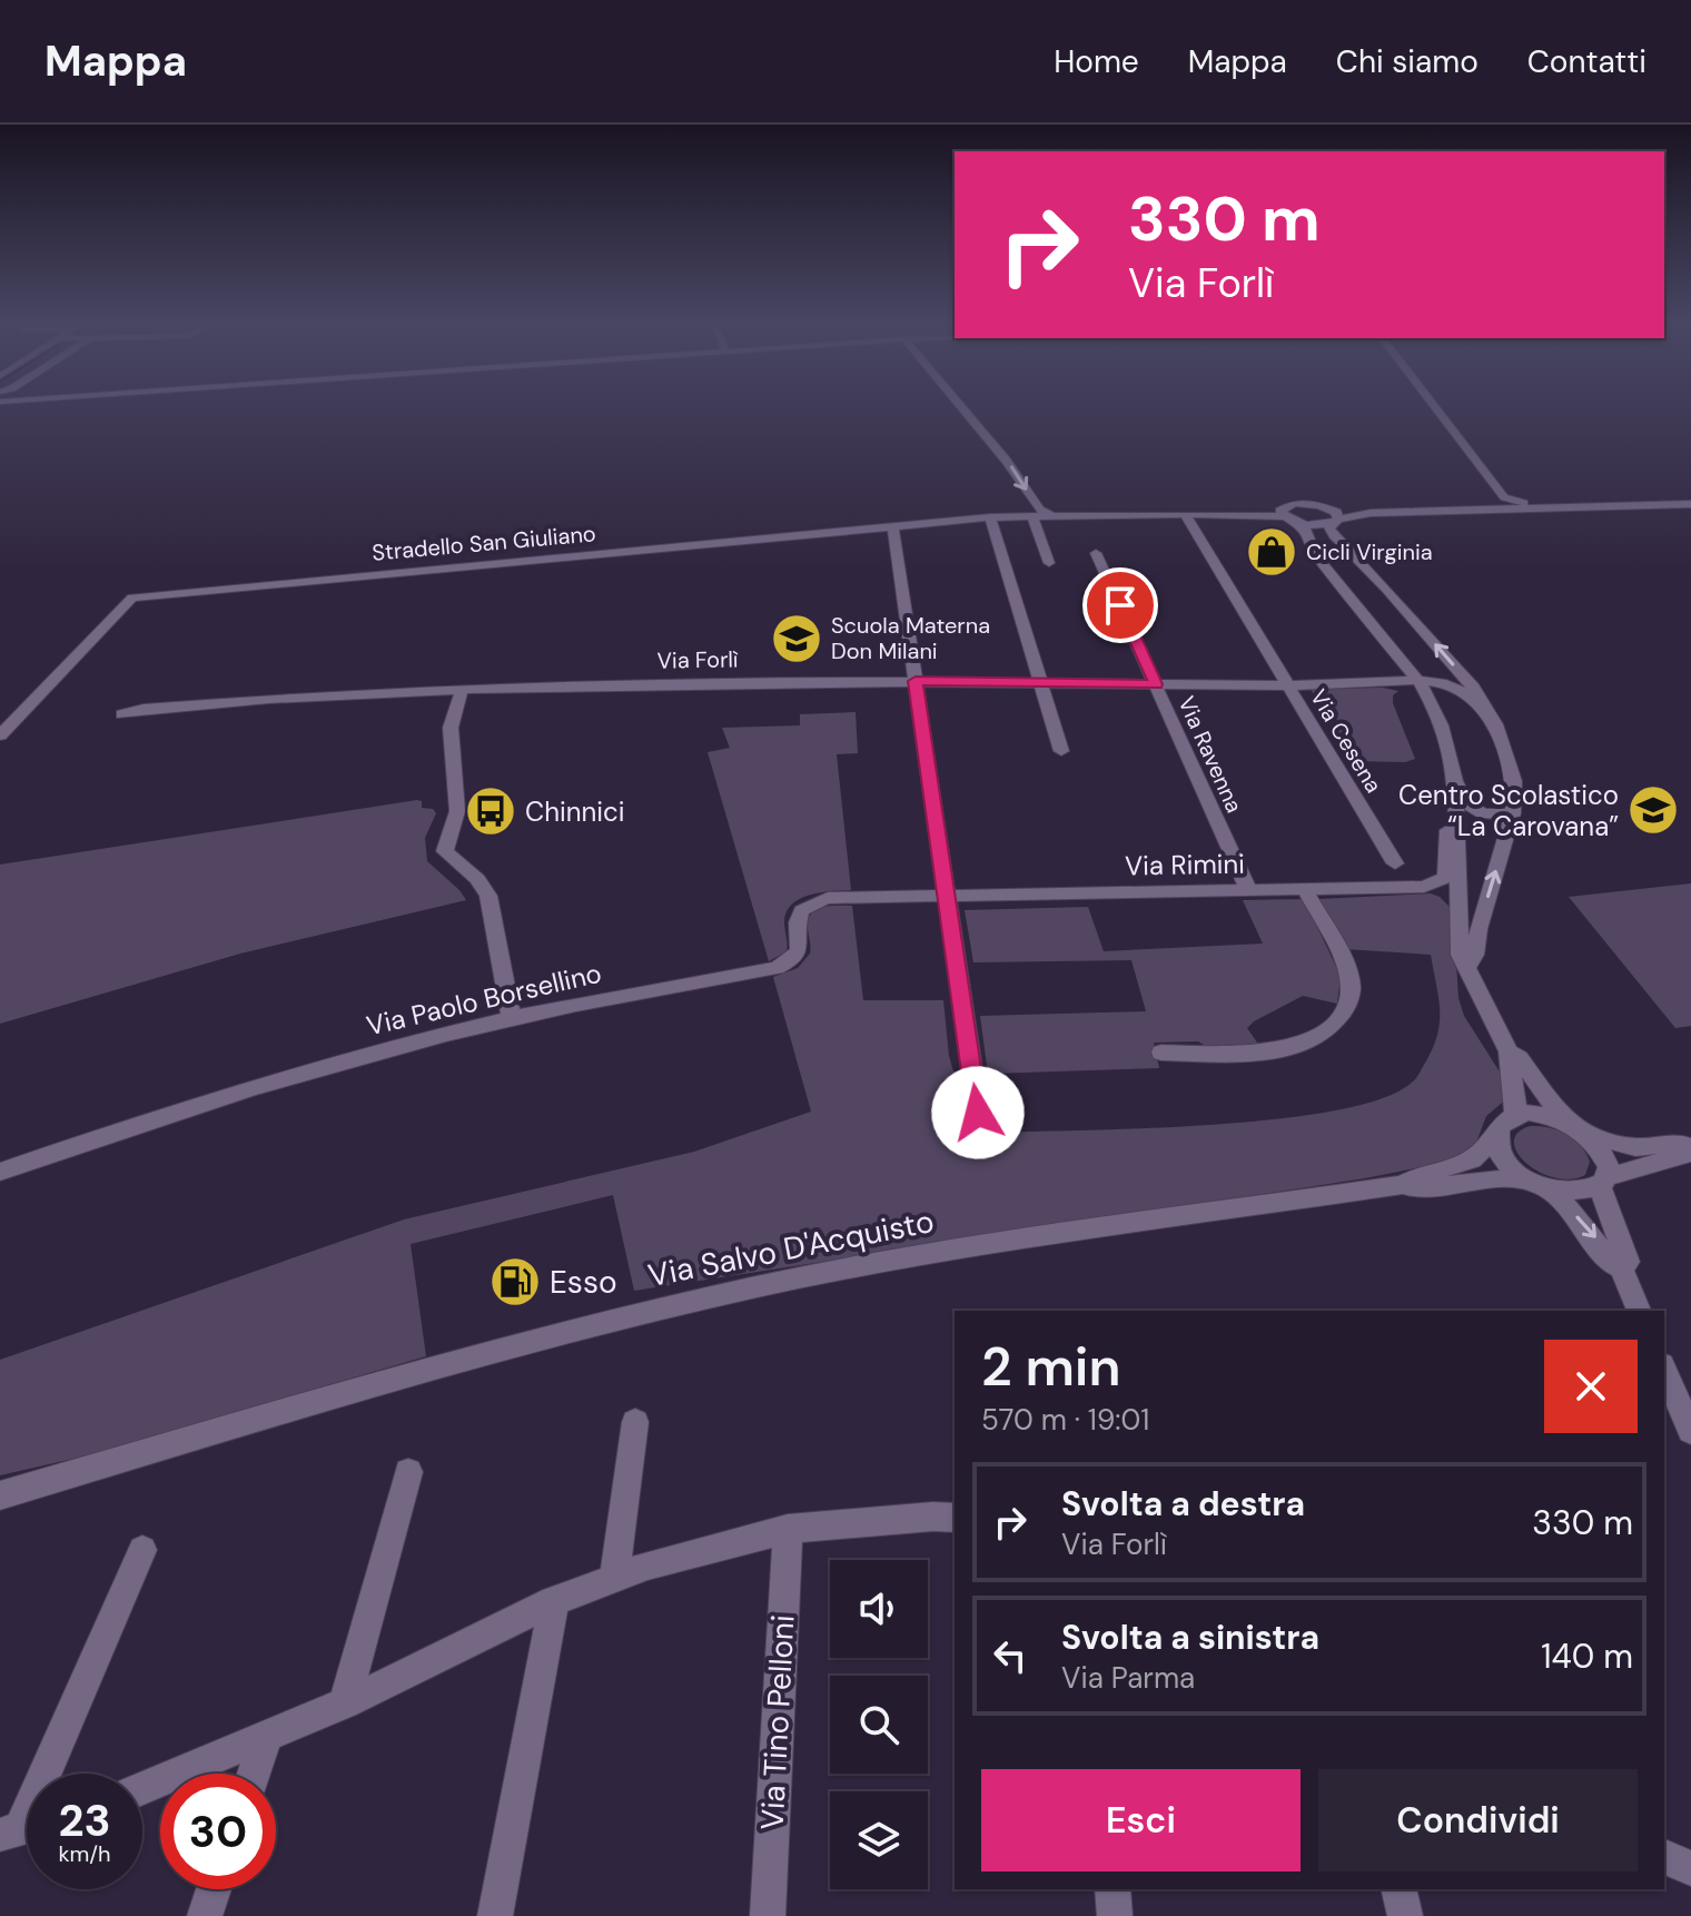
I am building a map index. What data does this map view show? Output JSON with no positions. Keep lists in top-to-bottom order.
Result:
{
  "streets": {
    "street": [
      "Stradello San Giuliano",
      "Via Forlì",
      "Via Cesena",
      "Via Ravenna",
      "Via Rimini",
      "Via Paolo Borsellino",
      "Via Salvo D'Acquisto",
      "Via Tino Pelloni"
    ]
  },
  "crossings": [
    ["Stradello San Giuliano", "Via Cesena"],
    ["Via Forlì", "Via Cesena"],
    ["Via Forlì", "Via Ravenna"],
    ["Via Ravenna", "Via Rimini"],
    ["Via Rimini", "Via Paolo Borsellino"]
  ],
  "places": {
    "shop": ["Cicli Virginia"],
    "school or university": ["Scuola Materna Don Milani", "Centro Scolastico “La Carovana”"],
    "bus stop": ["Chinnici"],
    "fuel station": ["Esso"]
  },
  "page": {
    "header": "Mappa",
    "nav": [
      "Home",
      "Mappa",
      "Chi siamo",
      "Contatti"
    ],
    "turn": ["330 m", "Via Forlì"],
    "heading": ["2 min", "570 m · 19:01"],
    "list": [
      {
        "name": "Svolta a destra",
        "note": "Via Forlì",
        "value": "330 m"
      },
      {
        "name": "Svolta a sinistra",
        "note": "Via Parma",
        "value": "140 m"
      }
    ],
    "buttons": ["Esci", "Condividi"],
    "speed": "23 km/h",
    "limit": "30"
  }
}
